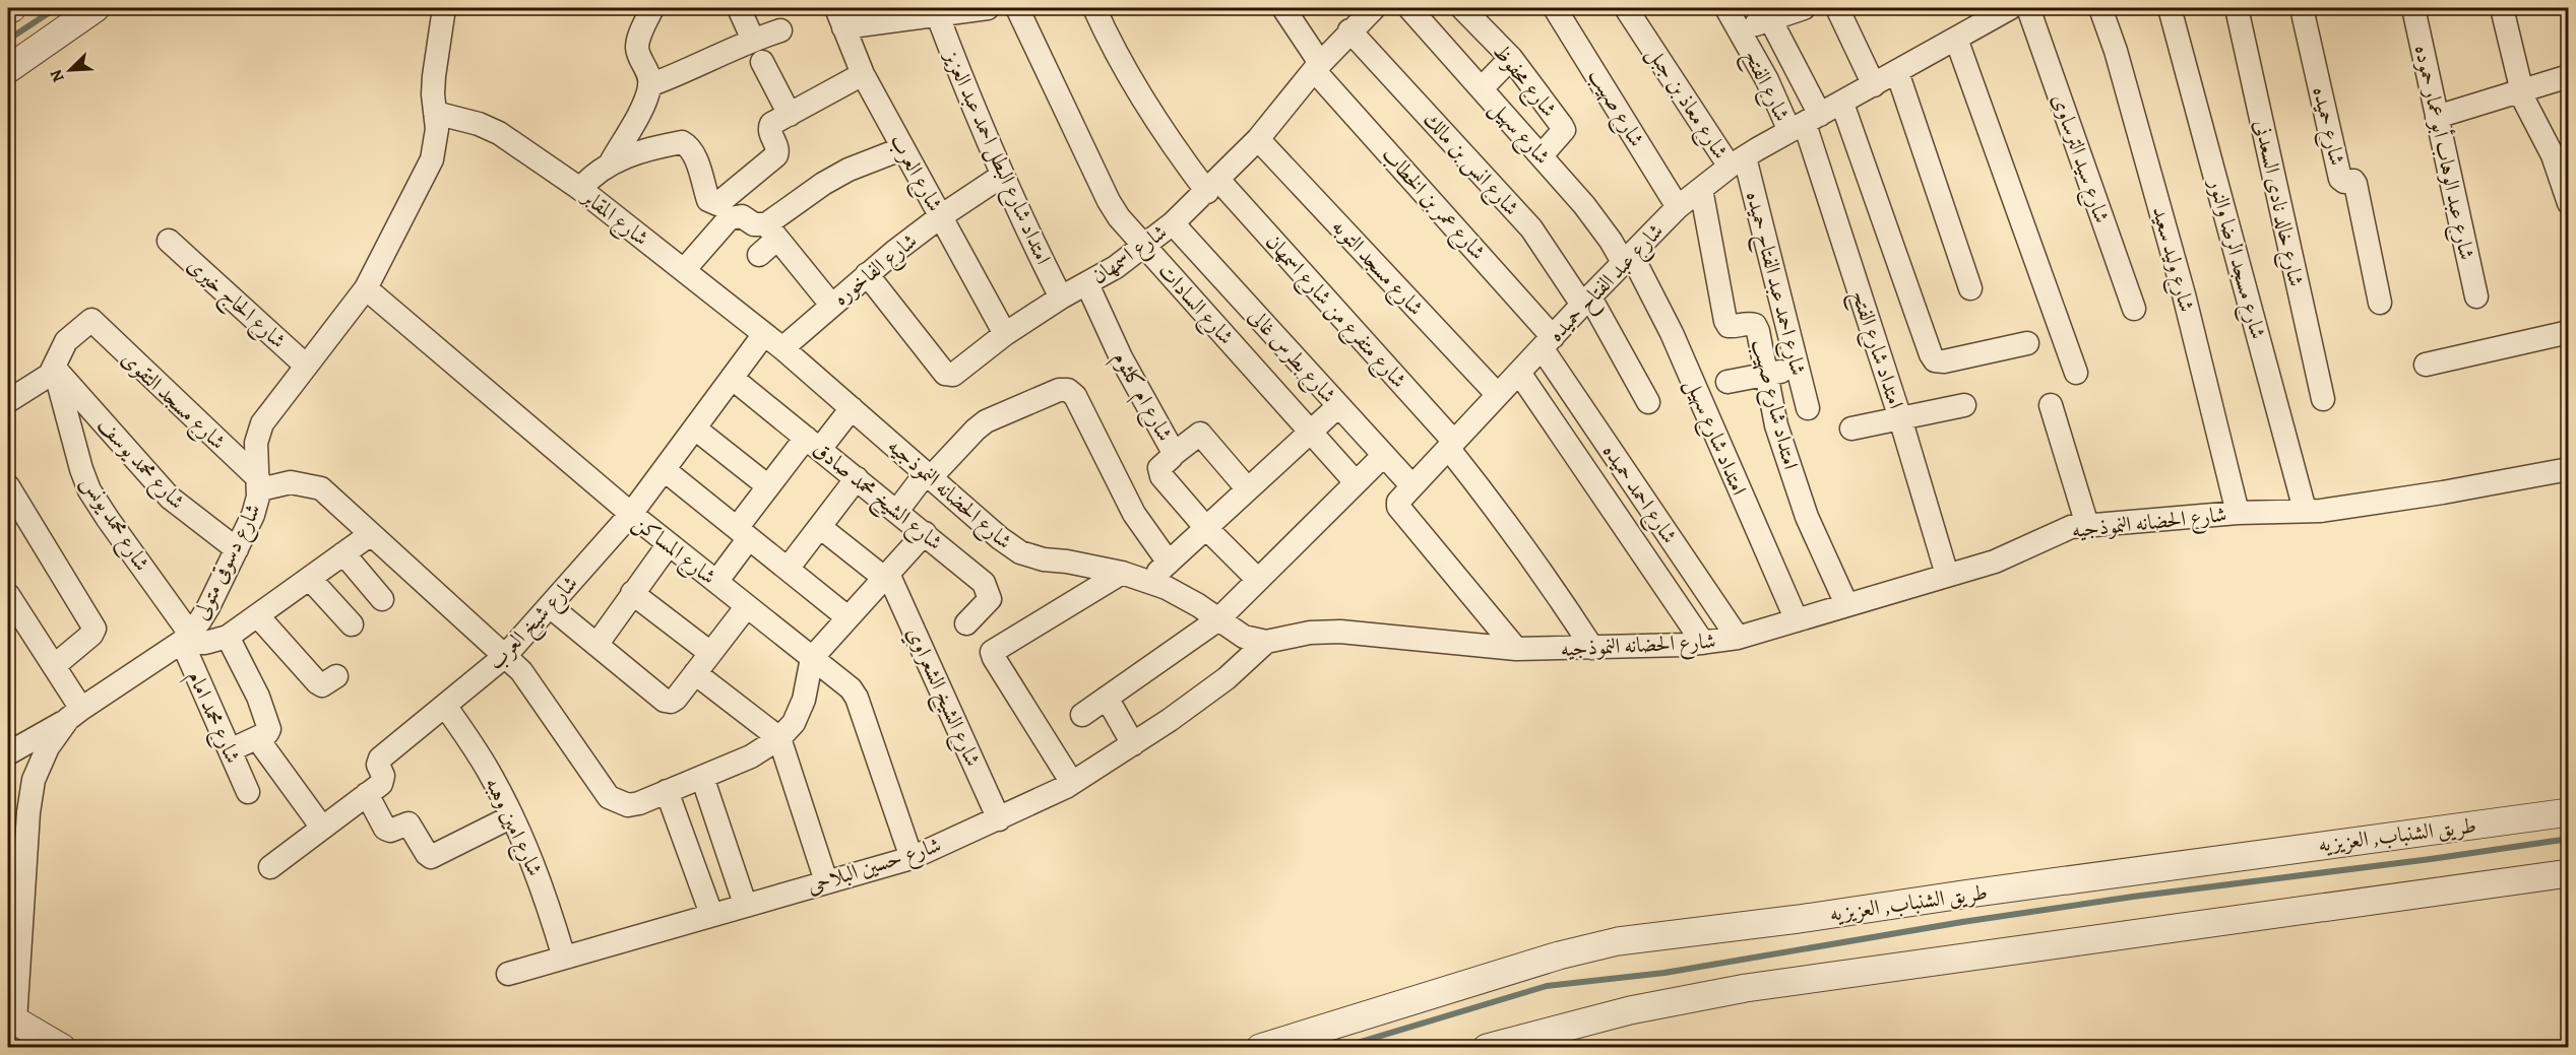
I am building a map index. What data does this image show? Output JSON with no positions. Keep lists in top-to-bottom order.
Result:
{
  "streets": {
    "street": [
      "شارع محفوظ",
      "شارع الفتح",
      "شارع معاذ بن جبل",
      "شارع صهيب",
      "شارع حميده",
      "شارع سهيل",
      "شارع عبد الوهاب أبو عمار حموده",
      "امتداد شارع البطل احمد عبد العزيز",
      "شارع سيد الترساوى",
      "شارع انس بن مالك",
      "شارع العرب",
      "شارع عمر بن الخطاب",
      "شارع خالد نادى السعدنى",
      "شارع المقابر",
      "شارع اسمهان",
      "شارع وليد سعيد",
      "شارع مسجد الرضا والنور",
      "شارع مسجد التوبه",
      "شارع الفاخوره",
      "شارع عبد الفتاح حميده",
      "شارع احمد عبد الفتاح حميده",
      "شارع الحاج خيرى",
      "شارع السادات",
      "شارع متفرع من شارع اسمهان",
      "امتداد شارع الفتح",
      "شارع بطرس غالى",
      "شارع ام كلثوم",
      "شارع مسجد التقوى",
      "امتداد شارع صهيب",
      "امتداد شارع سهيل",
      "شارع محمد يوسف",
      "شارع الحضانه النموذجيه",
      "شارع احمد حميده",
      "شارع الشيخ محمد صادق",
      "شارع محمد يونس",
      "شارع المساكن",
      "شارع دسوقى متولى",
      "شارع شيخ العرب",
      "شارع الشيخ الشعراوي",
      "شارع محمد امام",
      "شارع امين وهبه",
      "طريق الشنباب, العزيزيه",
      "شارع حسين البلاحى"
    ]
  },
  "crossings": [
    ["شارع محفوظ", "شارع سهيل"],
    ["شارع الفتح", "شارع عبد الفتاح حميده"],
    ["شارع الفتح", "امتداد شارع الفتح"],
    ["شارع معاذ بن جبل", "شارع عبد الفتاح حميده"],
    ["شارع معاذ بن جبل", "شارع احمد عبد الفتاح حميده"],
    ["شارع صهيب", "شارع عبد الفتاح حميده"],
    ["شارع سهيل", "شارع عبد الفتاح حميده"],
    ["شارع سهيل", "امتداد شارع سهيل"],
    ["امتداد شارع البطل احمد عبد العزيز", "شارع اسمهان"],
    ["امتداد شارع البطل احمد عبد العزيز", "شارع الفاخوره"],
    ["شارع انس بن مالك", "شارع اسمهان"],
    ["شارع انس بن مالك", "شارع عبد الفتاح حميده"],
    ["شارع العرب", "شارع اسمهان"],
    ["شارع العرب", "شارع الفاخوره"],
    ["شارع عمر بن الخطاب", "شارع اسمهان"],
    ["شارع عمر بن الخطاب", "شارع عبد الفتاح حميده"],
    ["شارع عمر بن الخطاب", "شارع احمد حميده"],
    ["شارع المقابر", "شارع الفاخوره"],
    ["شارع المقابر", "شارع الحضانه النموذجيه"],
    ["شارع المقابر", "شارع دسوقى متولى"],
    ["شارع المقابر", "شارع شيخ العرب"],
    ["شارع اسمهان", "شارع مسجد التوبه"],
    ["شارع اسمهان", "شارع الفاخوره"],
    ["شارع اسمهان", "شارع السادات"],
    ["شارع اسمهان", "شارع متفرع من شارع اسمهان"],
    ["شارع اسمهان", "شارع بطرس غالى"],
    ["شارع اسمهان", "شارع ام كلثوم"],
    ["شارع وليد سعيد", "شارع الحضانه النموذجيه"],
    ["شارع مسجد الرضا والنور", "شارع الحضانه النموذجيه"],
    ["شارع مسجد التوبه", "شارع عبد الفتاح حميده"],
    ["شارع الفاخوره", "شارع الحضانه النموذجيه"],
    ["شارع عبد الفتاح حميده", "شارع احمد عبد الفتاح حميده"],
    ["شارع عبد الفتاح حميده", "شارع متفرع من شارع اسمهان"],
    ["شارع عبد الفتاح حميده", "امتداد شارع الفتح"],
    ["شارع عبد الفتاح حميده", "شارع بطرس غالى"],
    ["شارع عبد الفتاح حميده", "امتداد شارع صهيب"],
    ["شارع عبد الفتاح حميده", "امتداد شارع سهيل"],
    ["شارع عبد الفتاح حميده", "شارع الحضانه النموذجيه"],
    ["شارع عبد الفتاح حميده", "شارع احمد حميده"],
    ["شارع الحاج خيرى", "شارع دسوقى متولى"],
    ["شارع متفرع من شارع اسمهان", "شارع الحضانه النموذجيه"],
    ["امتداد شارع الفتح", "شارع الحضانه النموذجيه"],
    ["شارع مسجد التقوى", "شارع محمد يوسف"],
    ["شارع مسجد التقوى", "شارع محمد يونس"],
    ["شارع مسجد التقوى", "شارع دسوقى متولى"],
    ["امتداد شارع صهيب", "شارع الحضانه النموذجيه"],
    ["امتداد شارع سهيل", "شارع الحضانه النموذجيه"],
    ["شارع محمد يوسف", "شارع محمد يونس"],
    ["شارع محمد يوسف", "شارع دسوقى متولى"],
    ["شارع الحضانه النموذجيه", "شارع احمد حميده"],
    ["شارع الحضانه النموذجيه", "شارع حسين البلاحى"],
    ["شارع الشيخ محمد صادق", "شارع شيخ العرب"],
    ["شارع محمد يونس", "شارع دسوقى متولى"],
    ["شارع محمد يونس", "شارع محمد امام"],
    ["شارع المساكن", "شارع دسوقى متولى"],
    ["شارع المساكن", "شارع شيخ العرب"],
    ["شارع المساكن", "شارع حسين البلاحى"],
    ["شارع دسوقى متولى", "شارع محمد امام"],
    ["شارع شيخ العرب", "شارع امين وهبه"],
    ["شارع الشيخ الشعراوي", "شارع حسين البلاحى"],
    ["شارع امين وهبه", "شارع حسين البلاحى"]
  ],
  "north": "bottom left"
}
